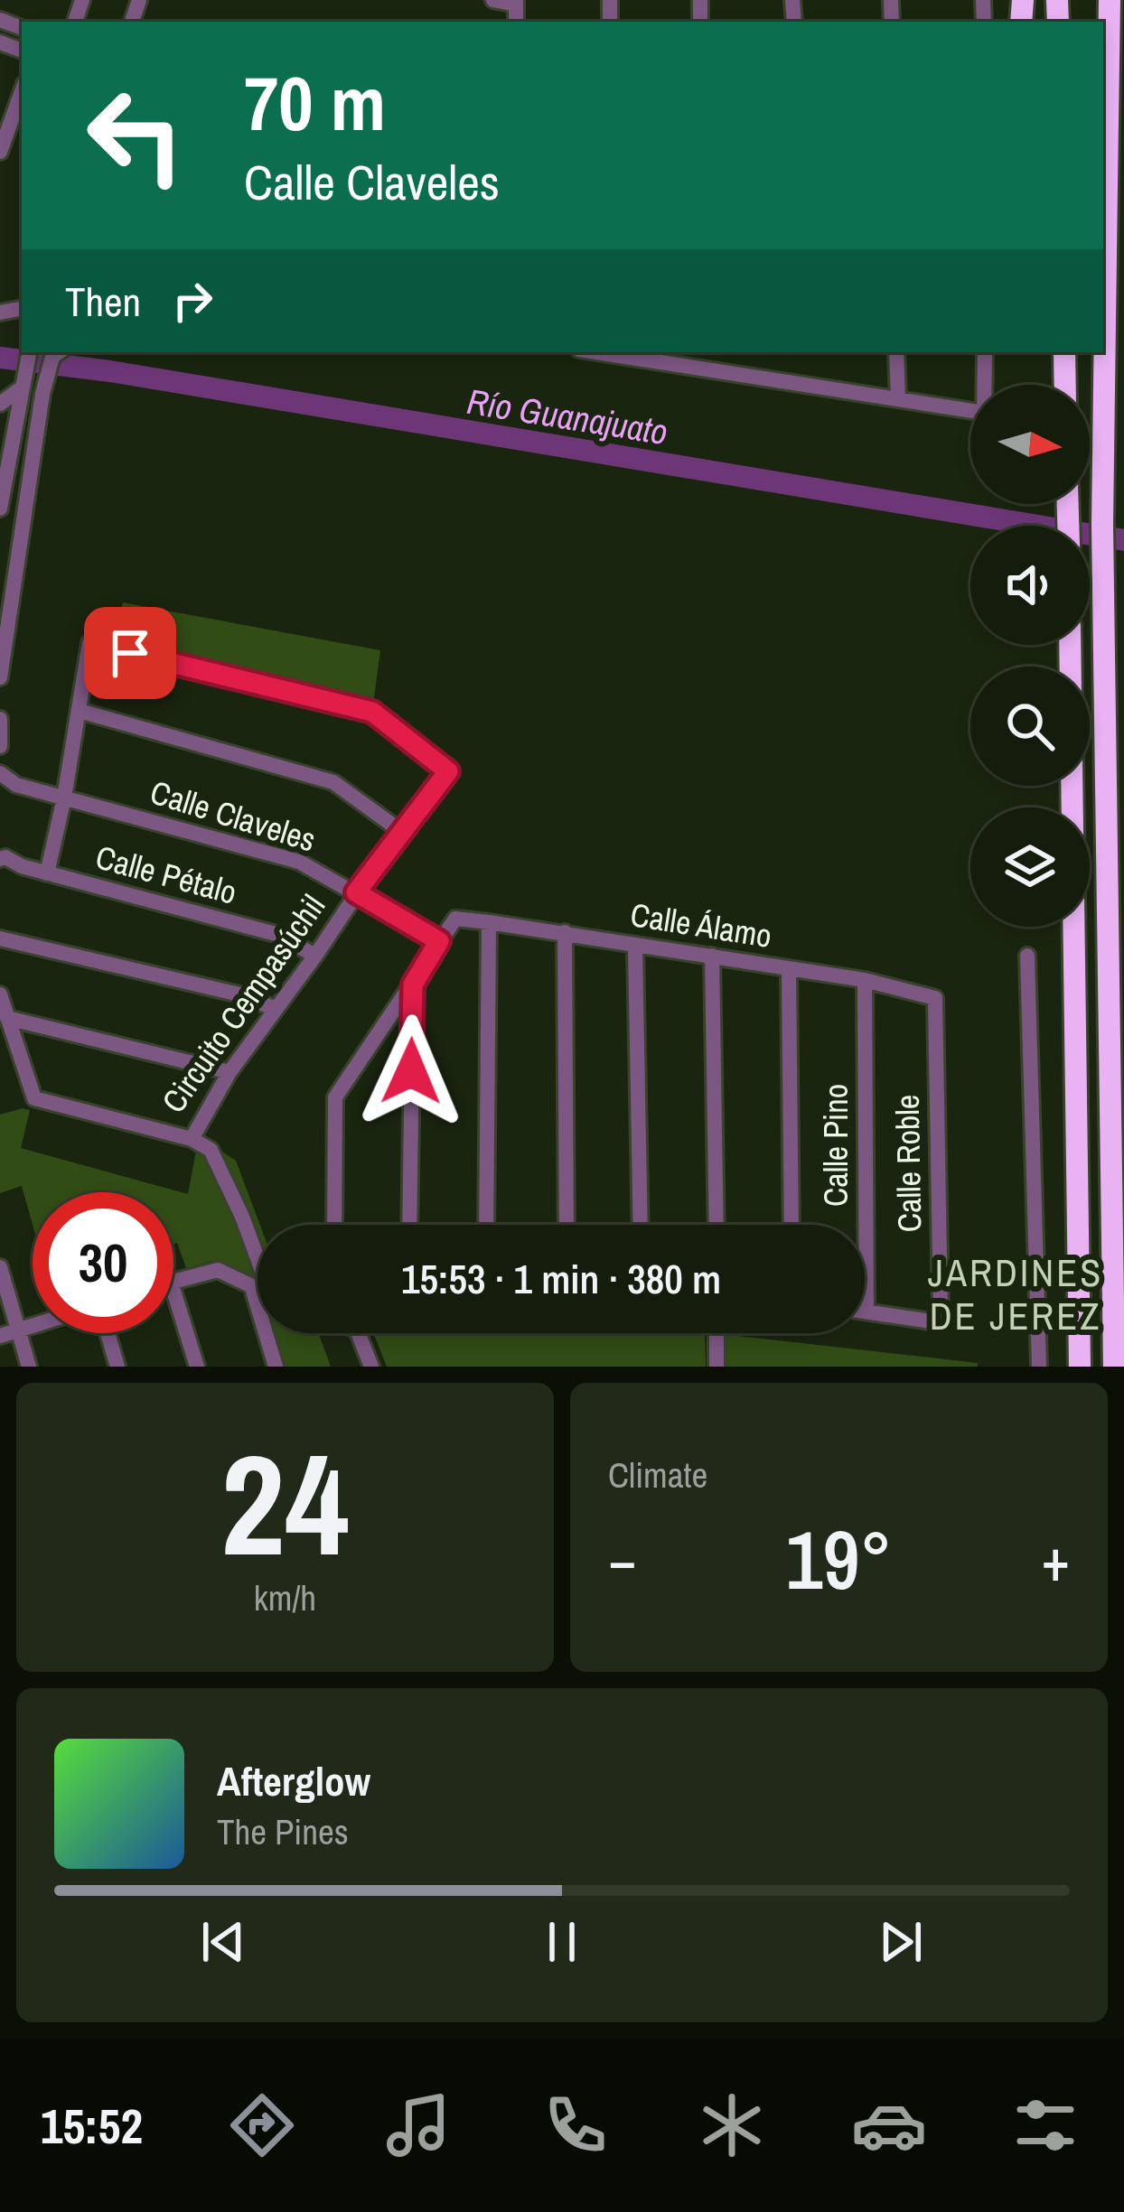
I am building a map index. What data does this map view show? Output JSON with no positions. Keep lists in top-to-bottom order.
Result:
{
  "streets": {
    "street": [
      "Calle Claveles",
      "Calle Pétalo",
      "Calle Álamo",
      "Circuito Cempasúchil",
      "Calle Pino",
      "Calle Roble"
    ]
  },
  "crossings": [
    ["Calle Claveles", "Calle Álamo"],
    ["Calle Claveles", "Circuito Cempasúchil"],
    ["Calle Pétalo", "Circuito Cempasúchil"],
    ["Calle Álamo", "Calle Pino"],
    ["Calle Álamo", "Calle Roble"],
    ["Calle Pino", "Calle Roble"]
  ],
  "districts": ["JARDINES DE JEREZ"],
  "water": ["Río Guanajuato"],
  "north": "right",
  "page": {
    "turn": ["70 m", "Calle Claveles"],
    "then": "Then",
    "limit": "30",
    "trip": "15:53 · 1 min · 380 m",
    "tile": [
      ["24", "km/h"],
      "Climate"
    ],
    "heat": ["−", "19°", "+"],
    "song": ["Afterglow", "The Pines"],
    "tabs": "15:52"
  }
}
